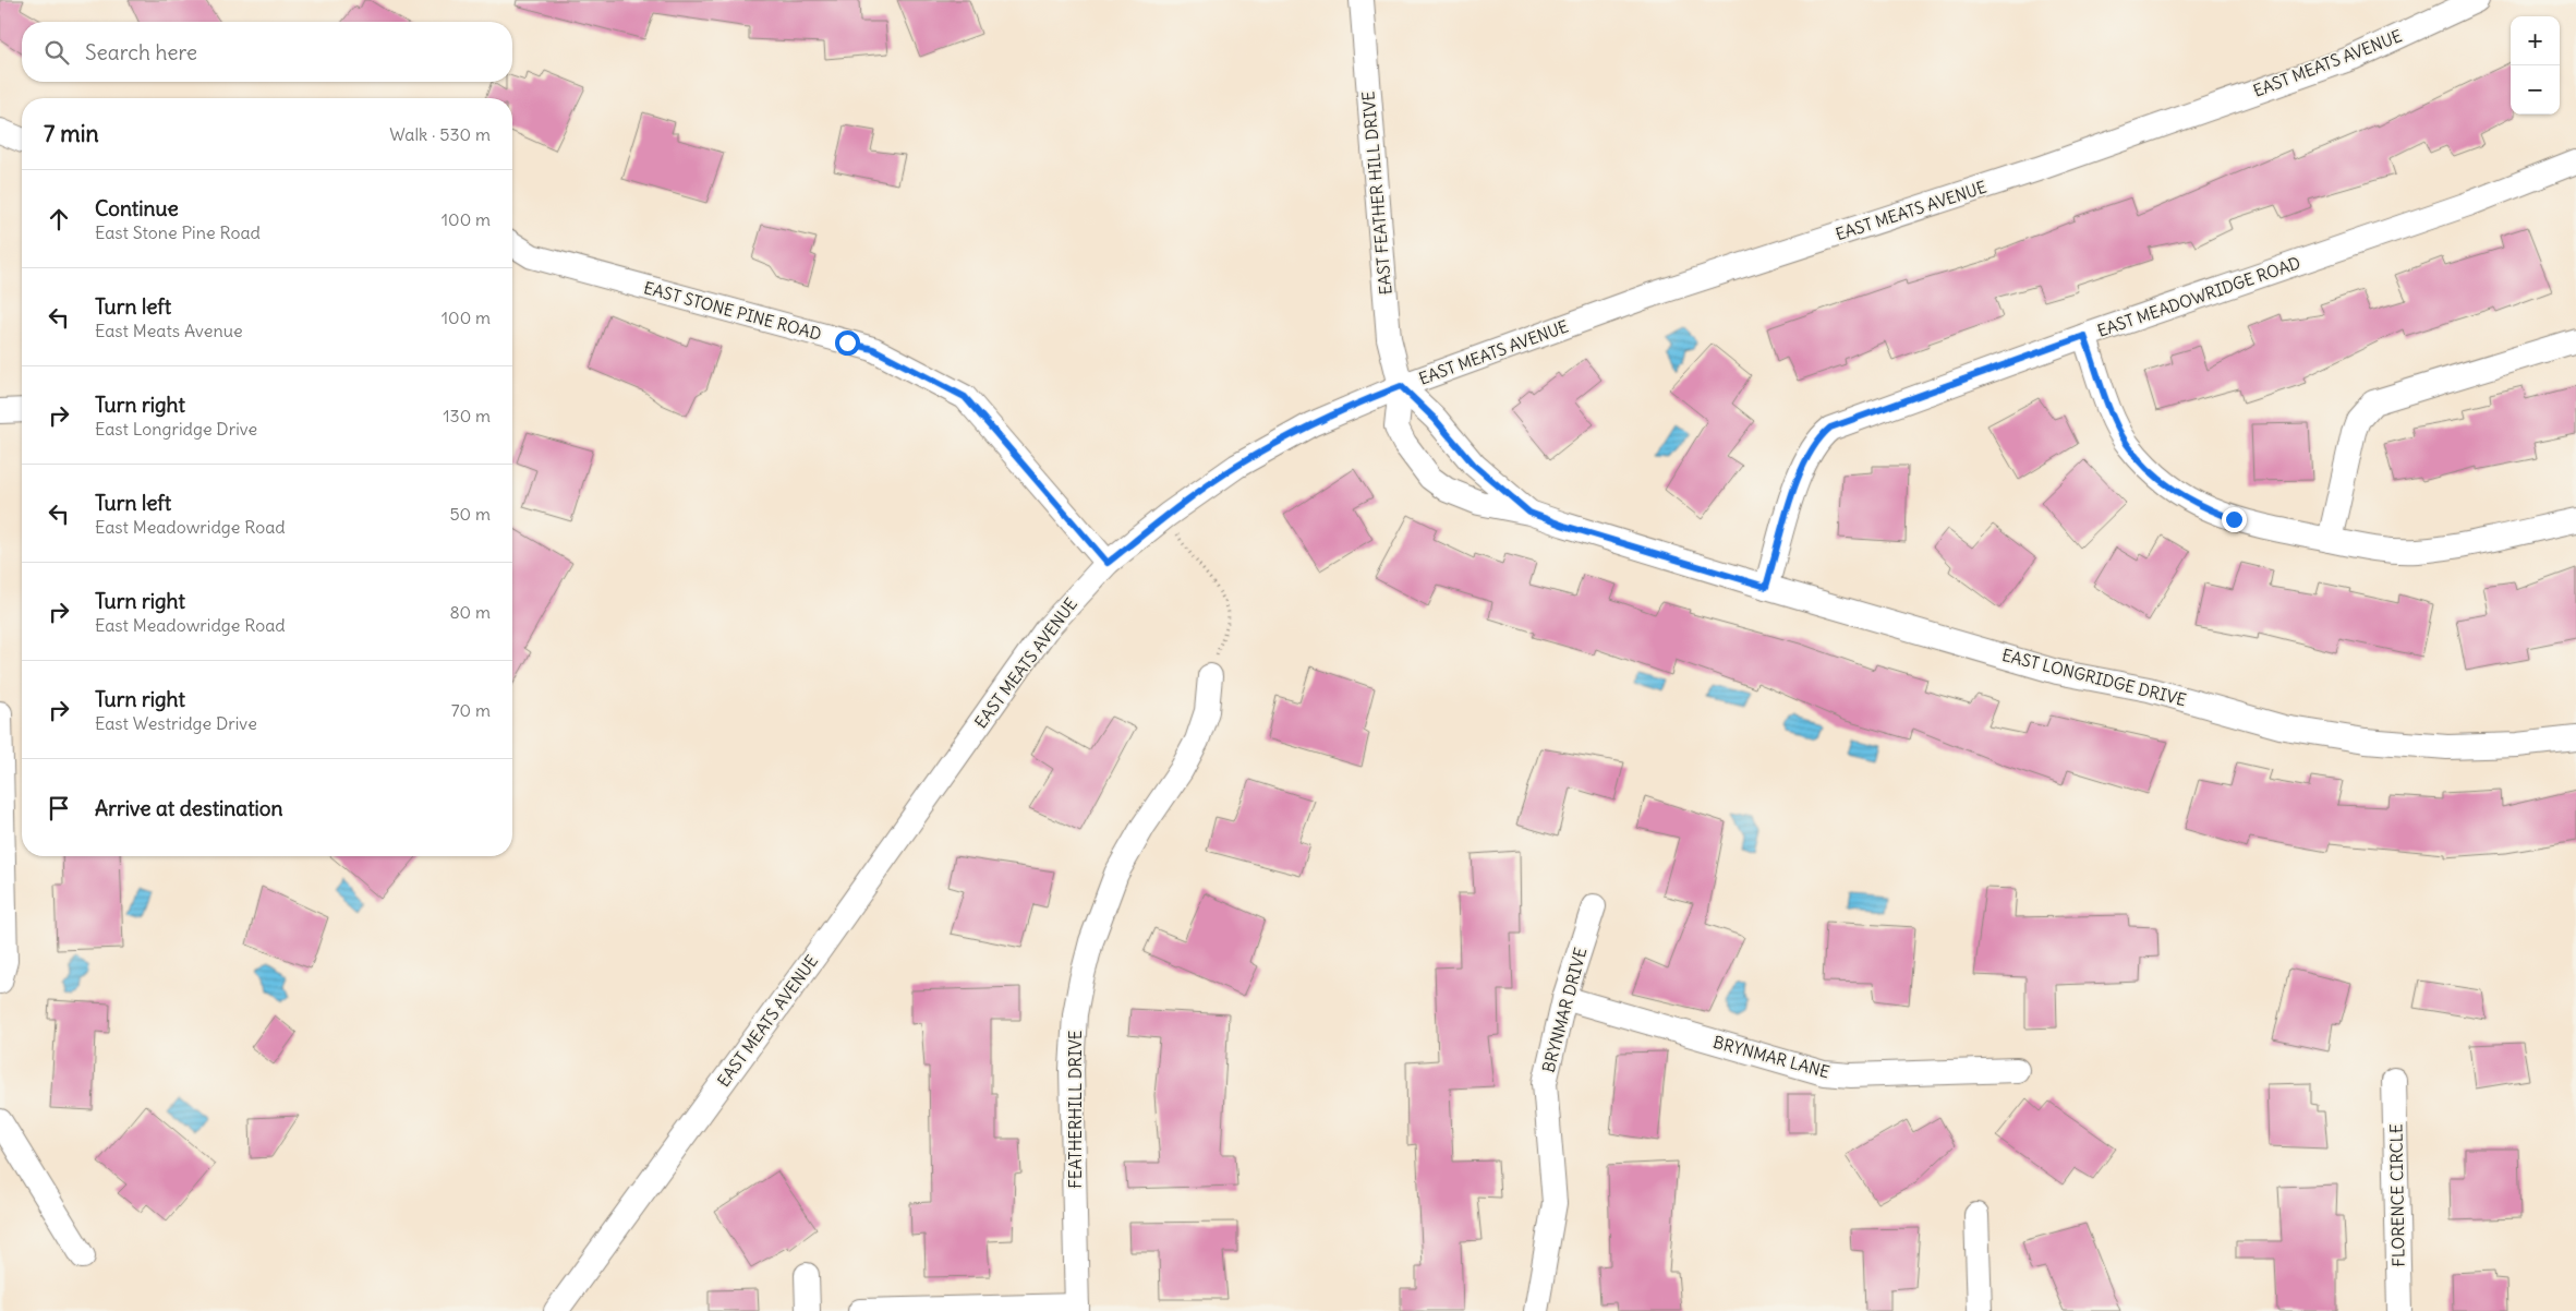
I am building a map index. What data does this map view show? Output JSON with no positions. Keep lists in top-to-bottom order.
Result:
{
  "streets": {
    "street": [
      "EAST MEATS AVENUE",
      "EAST FEATHER HILL DRIVE",
      "EAST MEADOWRIDGE ROAD",
      "EAST STONE PINE ROAD",
      "EAST LONGRIDGE DRIVE",
      "BRYNMAR DRIVE",
      "BRYNMAR LANE",
      "FEATHERHILL DRIVE",
      "FLORENCE CIRCLE"
    ]
  },
  "crossings": [
    ["EAST MEATS AVENUE", "EAST FEATHER HILL DRIVE"],
    ["EAST MEATS AVENUE", "EAST STONE PINE ROAD"],
    ["EAST MEATS AVENUE", "EAST LONGRIDGE DRIVE"],
    ["EAST FEATHER HILL DRIVE", "EAST LONGRIDGE DRIVE"],
    ["EAST MEADOWRIDGE ROAD", "EAST LONGRIDGE DRIVE"],
    ["BRYNMAR DRIVE", "BRYNMAR LANE"]
  ],
  "page": {
    "map_buttons": ["+", "−"],
    "search": "Search here",
    "heading": ["7 min", "Walk · 530 m"],
    "list": [
      ["Continue", "East Stone Pine Road", "100 m"],
      ["Turn left", "East Meats Avenue", "100 m"],
      ["Turn right", "East Longridge Drive", "130 m"],
      ["Turn left", "East Meadowridge Road", "50 m"],
      ["Turn right", "East Meadowridge Road", "80 m"],
      ["Turn right", "East Westridge Drive", "70 m"],
      "Arrive at destination"
    ]
  }
}
